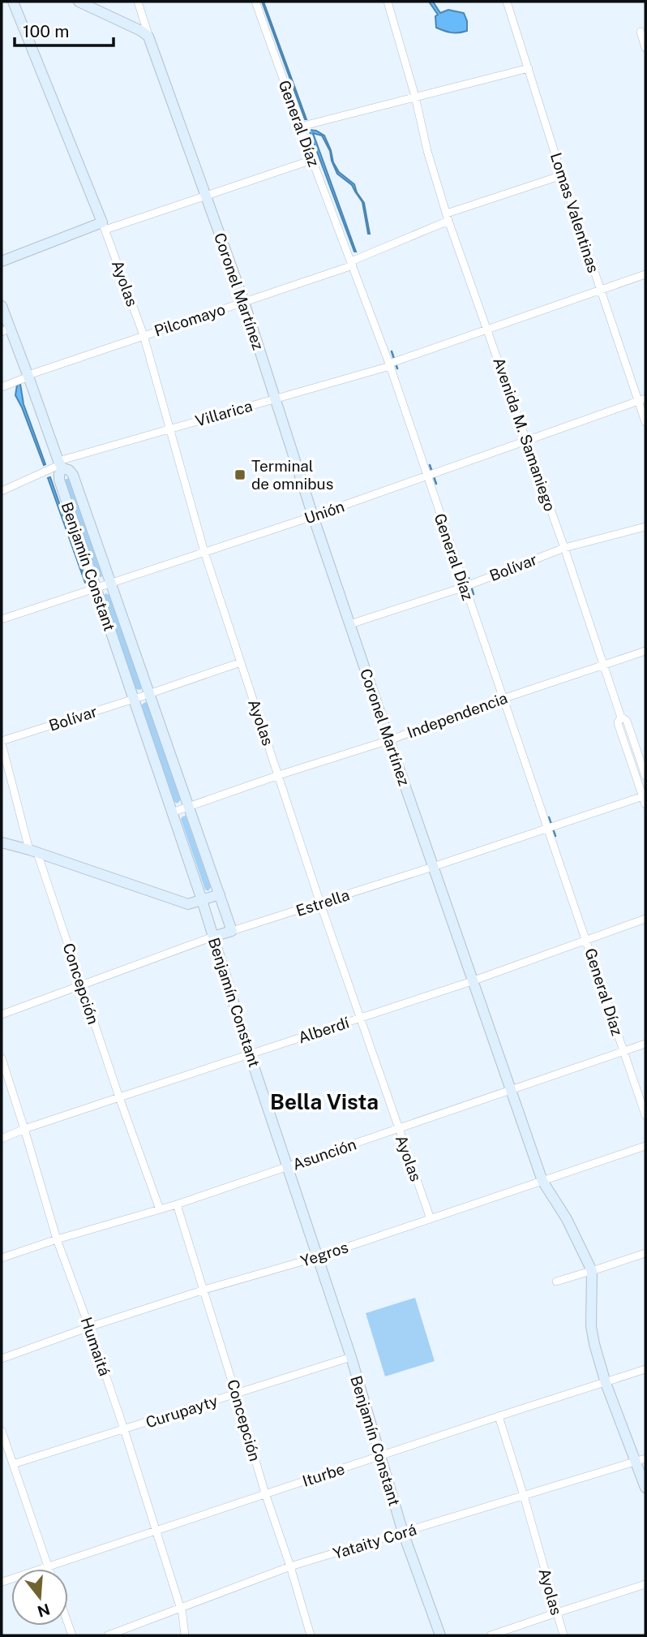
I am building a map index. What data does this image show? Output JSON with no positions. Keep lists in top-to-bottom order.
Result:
{
  "streets": {
    "street": [
      "General Díaz",
      "Lomas Valentinas",
      "Ayolas",
      "Coronel Martínez",
      "Pilcomayo",
      "Villarica",
      "Avenida M. Samaniego",
      "Unión",
      "Benjamín Constant",
      "Bolívar",
      "Independencia",
      "Estrella",
      "Concepción",
      "Alberdí",
      "Asunción",
      "Yegros",
      "Humaitá",
      "Curupayty",
      "Iturbe",
      "Yataity Corá"
    ]
  },
  "crossings": [
    ["General Díaz", "Pilcomayo"],
    ["General Díaz", "Villarica"],
    ["General Díaz", "Unión"],
    ["General Díaz", "Bolívar"],
    ["General Díaz", "Independencia"],
    ["General Díaz", "Estrella"],
    ["General Díaz", "Alberdí"],
    ["General Díaz", "Asunción"],
    ["Lomas Valentinas", "Pilcomayo"],
    ["Lomas Valentinas", "Villarica"],
    ["Lomas Valentinas", "Unión"],
    ["Ayolas", "Pilcomayo"],
    ["Ayolas", "Villarica"],
    ["Ayolas", "Unión"],
    ["Ayolas", "Bolívar"],
    ["Ayolas", "Independencia"],
    ["Ayolas", "Estrella"],
    ["Ayolas", "Alberdí"],
    ["Ayolas", "Asunción"],
    ["Ayolas", "Yegros"],
    ["Ayolas", "Iturbe"],
    ["Ayolas", "Yataity Corá"],
    ["Coronel Martínez", "Pilcomayo"],
    ["Coronel Martínez", "Villarica"],
    ["Coronel Martínez", "Unión"],
    ["Coronel Martínez", "Bolívar"],
    ["Coronel Martínez", "Independencia"],
    ["Coronel Martínez", "Estrella"],
    ["Coronel Martínez", "Alberdí"],
    ["Coronel Martínez", "Asunción"],
    ["Coronel Martínez", "Yegros"],
    ["Coronel Martínez", "Iturbe"],
    ["Coronel Martínez", "Yataity Corá"],
    ["Pilcomayo", "Avenida M. Samaniego"],
    ["Pilcomayo", "Benjamín Constant"],
    ["Villarica", "Avenida M. Samaniego"],
    ["Villarica", "Benjamín Constant"],
    ["Avenida M. Samaniego", "Unión"],
    ["Avenida M. Samaniego", "Bolívar"],
    ["Avenida M. Samaniego", "Independencia"],
    ["Avenida M. Samaniego", "Estrella"],
    ["Unión", "Benjamín Constant"],
    ["Benjamín Constant", "Bolívar"],
    ["Benjamín Constant", "Independencia"],
    ["Benjamín Constant", "Estrella"],
    ["Benjamín Constant", "Alberdí"],
    ["Benjamín Constant", "Asunción"],
    ["Benjamín Constant", "Yegros"],
    ["Benjamín Constant", "Curupayty"],
    ["Benjamín Constant", "Iturbe"],
    ["Benjamín Constant", "Yataity Corá"],
    ["Bolívar", "Concepción"],
    ["Estrella", "Concepción"],
    ["Concepción", "Alberdí"],
    ["Concepción", "Asunción"],
    ["Concepción", "Yegros"],
    ["Concepción", "Curupayty"],
    ["Concepción", "Iturbe"],
    ["Concepción", "Yataity Corá"],
    ["Alberdí", "Humaitá"],
    ["Asunción", "Humaitá"],
    ["Yegros", "Humaitá"],
    ["Humaitá", "Curupayty"],
    ["Humaitá", "Iturbe"],
    ["Humaitá", "Yataity Corá"]
  ],
  "districts": ["Bella Vista"],
  "places": {
    "transit": ["Terminal de omnibus"]
  },
  "scale_bar": "100 m",
  "north": "bottom"
}
